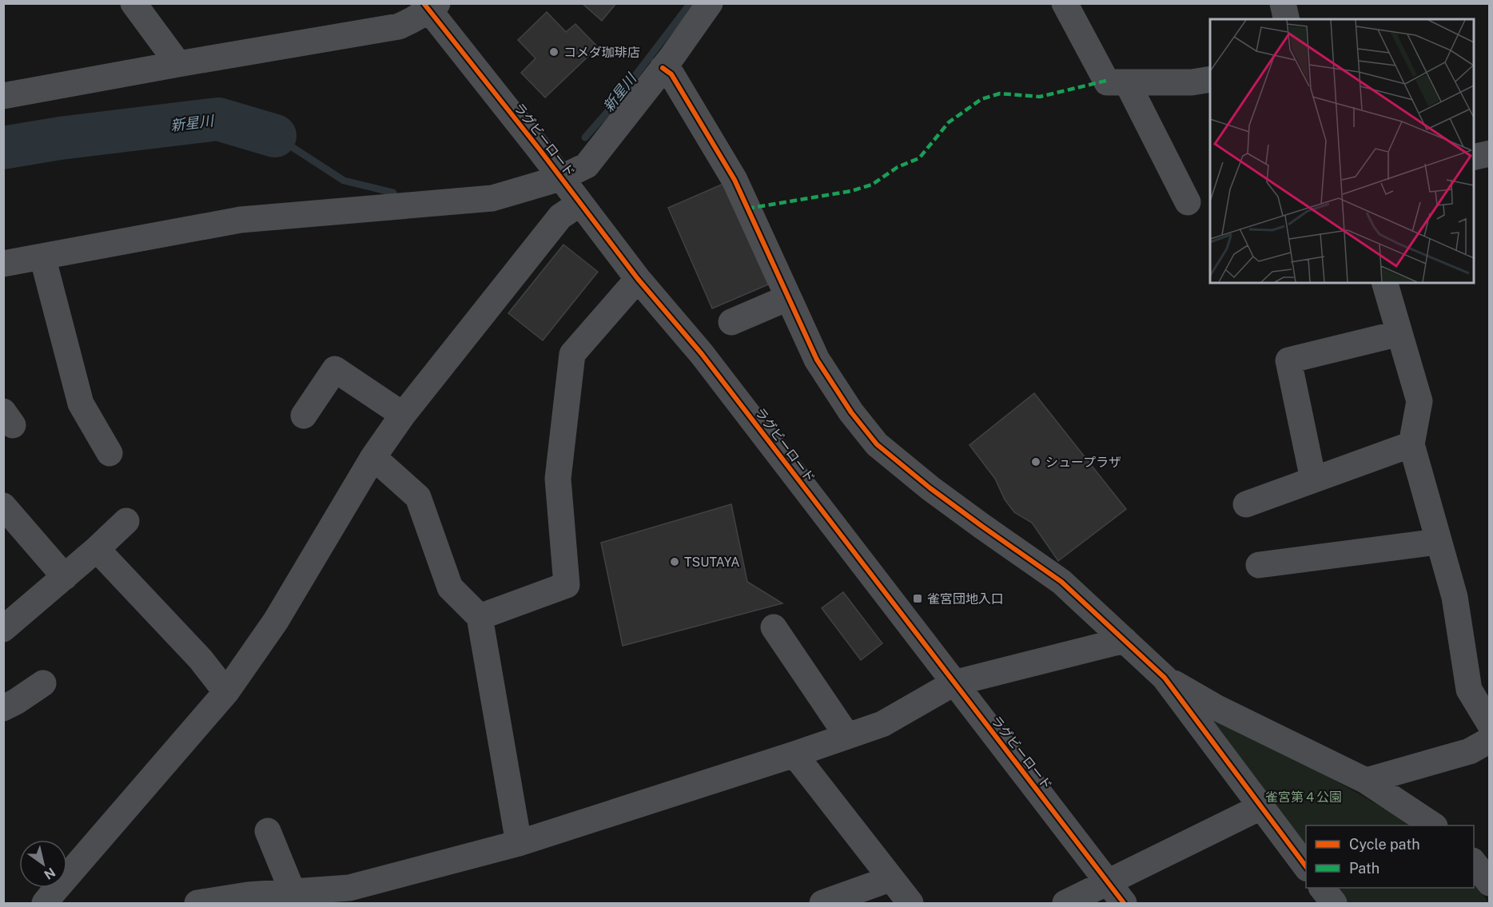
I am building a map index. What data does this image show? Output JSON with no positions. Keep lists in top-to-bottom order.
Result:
{
  "streets": {
    "street": ["ラグビーロード"]
  },
  "water": ["新星川"],
  "parks": ["雀宮第４公園"],
  "places": {
    "other": ["コメダ珈琲店", "シュープラザ", "TSUTAYA"],
    "transit": ["雀宮団地入口"]
  },
  "legend": ["Cycle path", "Path"],
  "north": "bottom right"
}
